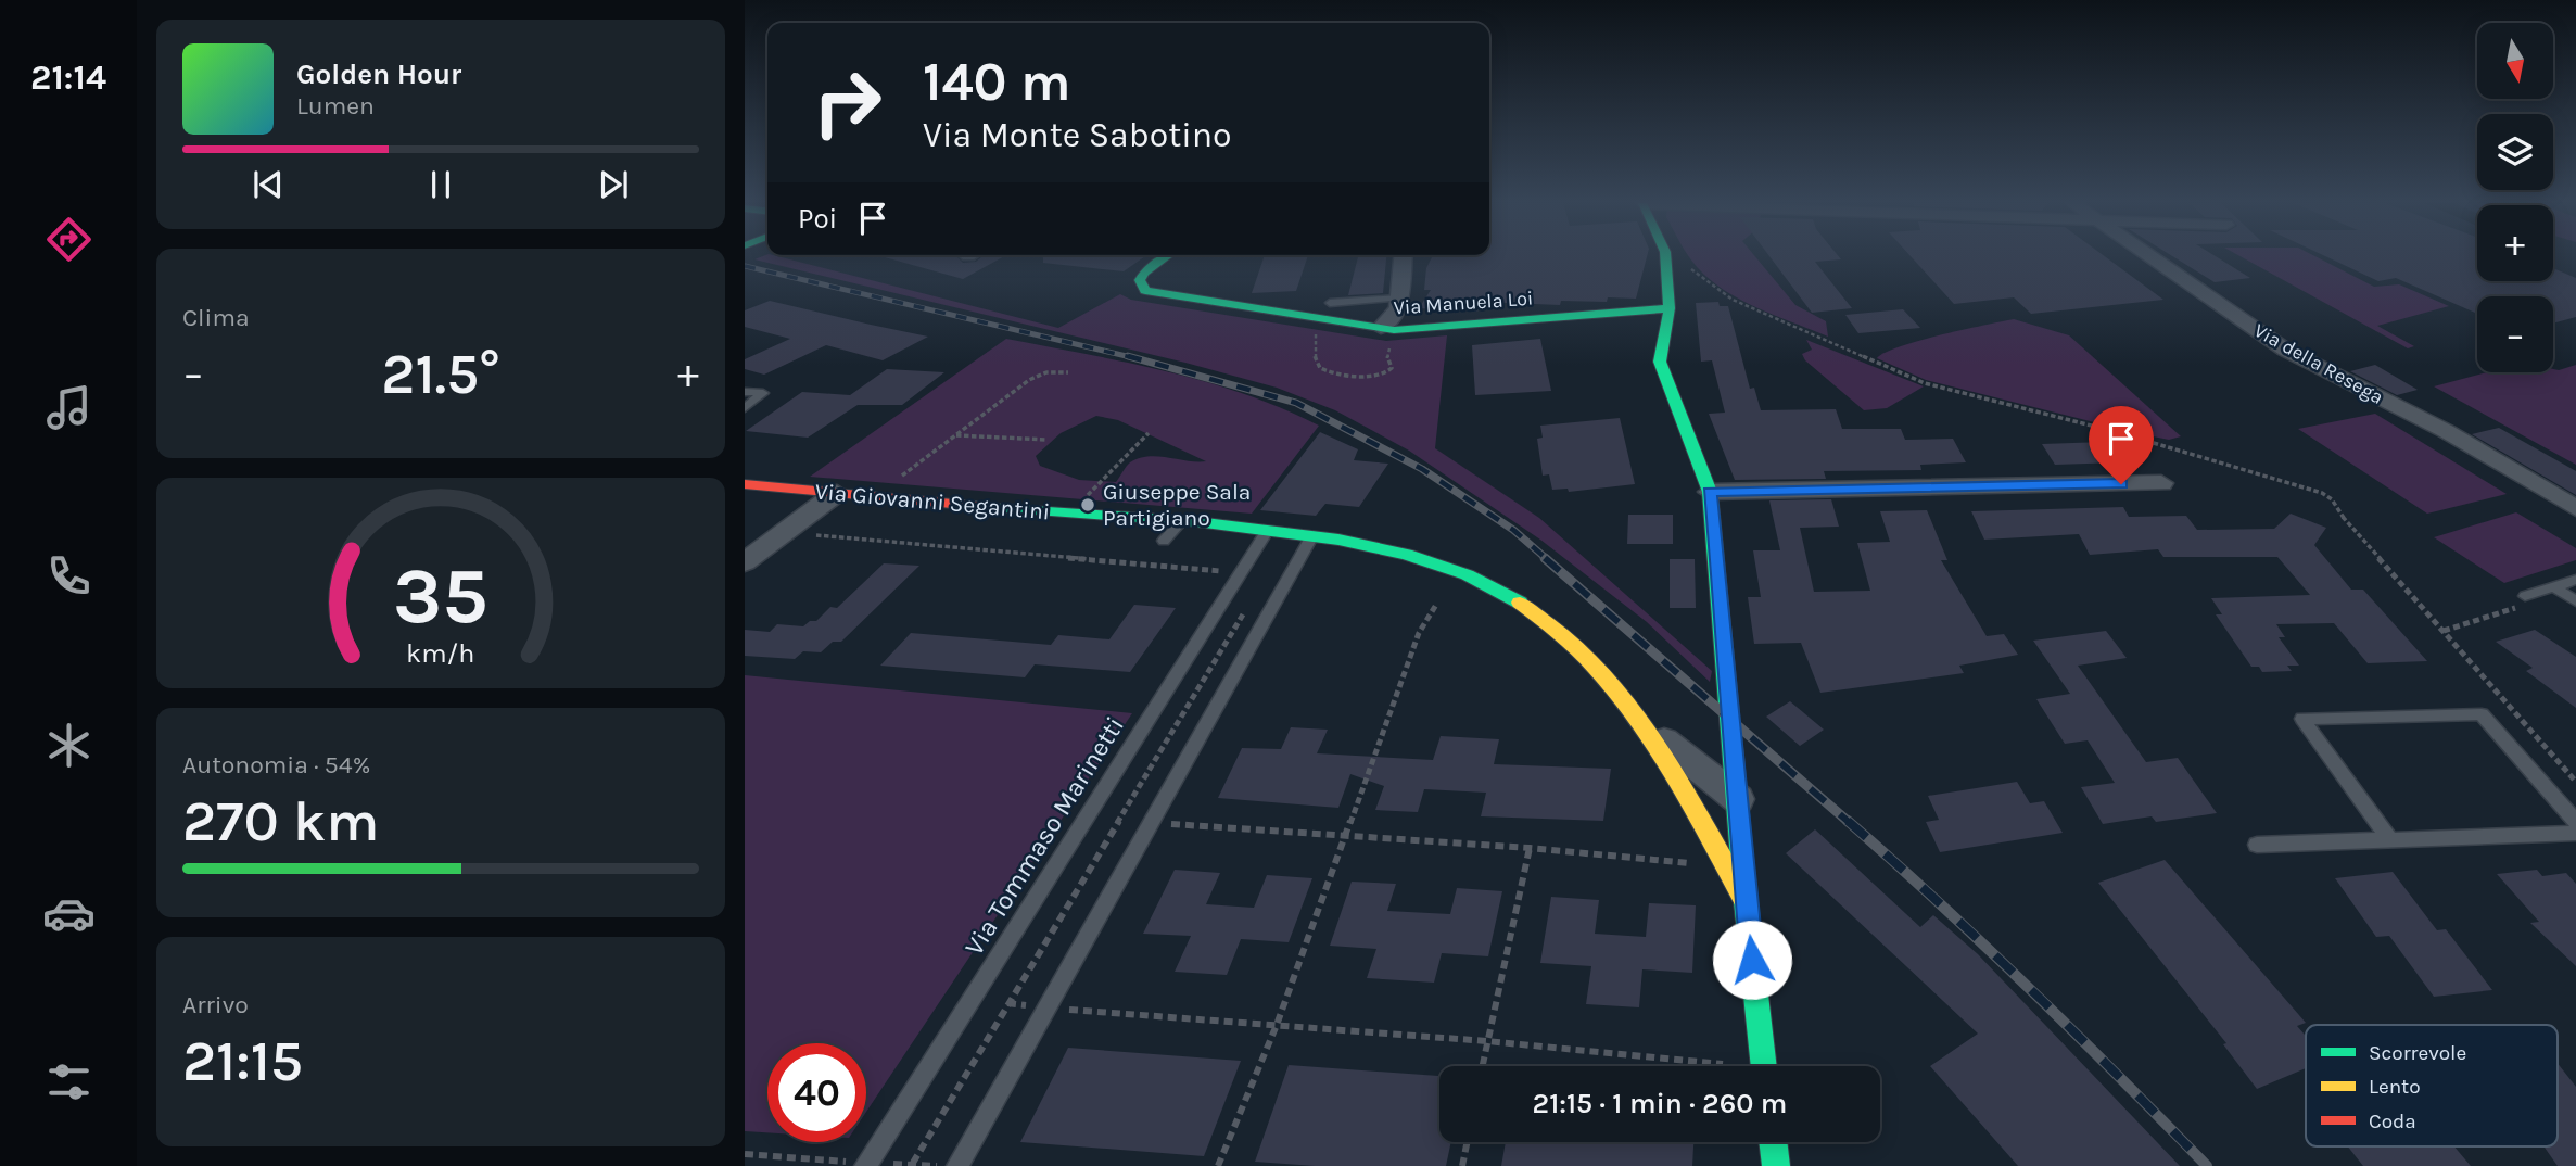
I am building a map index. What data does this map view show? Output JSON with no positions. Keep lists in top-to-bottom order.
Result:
{
  "streets": {
    "street": ["Via Manuela Loi", "Via della Resega", "Via Giovanni Segantini"],
    "lane": ["Via Tommaso Marinetti"]
  },
  "crossings": [
    ["Via Giovanni Segantini", "Via Tommaso Marinetti"]
  ],
  "places": ["Giuseppe Sala Partigiano"],
  "legend": ["Scorrevole", "Lento", "Coda"],
  "north": "bottom",
  "page": {
    "tabs": "21:14",
    "map_buttons": ["+", "−"],
    "turn": ["140 m", "Via Monte Sabotino"],
    "song": ["Golden Hour", "Lumen"],
    "then": "Poi",
    "tile": [
      "Clima",
      ["Autonomia · 54%", "270 km"],
      ["Arrivo", "21:15"]
    ],
    "heat": ["−", "21.5°", "+"],
    "limit": "40",
    "trip": "21:15 · 1 min · 260 m",
    "gauge": ["35", "km/h"]
  }
}
